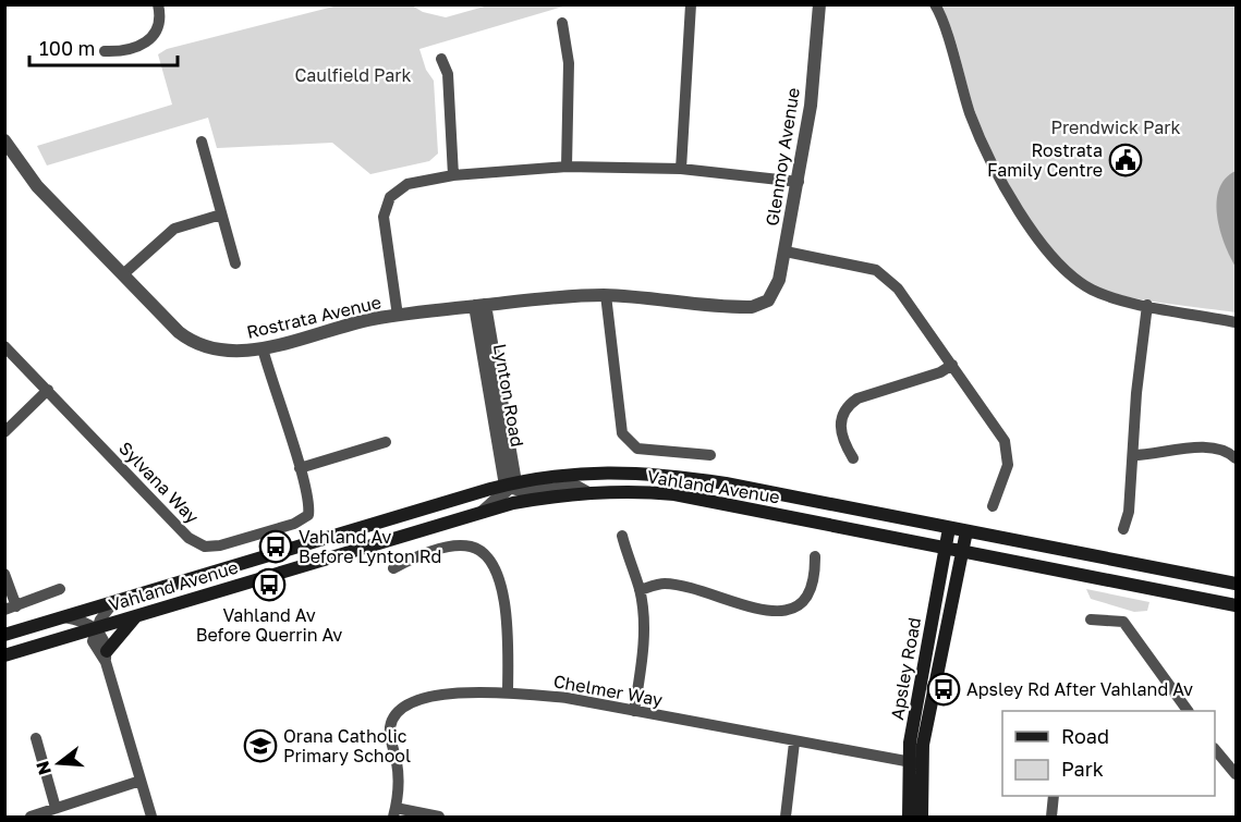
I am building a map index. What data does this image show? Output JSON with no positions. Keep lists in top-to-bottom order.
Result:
{
  "streets": {
    "main road": ["Vahland Avenue", "Apsley Road"],
    "street": [
      "Glenmoy Avenue",
      "Rostrata Avenue",
      "Lynton Road",
      "Sylvana Way",
      "Chelmer Way"
    ]
  },
  "crossings": [
    ["Glenmoy Avenue", "Rostrata Avenue"],
    ["Rostrata Avenue", "Lynton Road"],
    ["Rostrata Avenue", "Sylvana Way"],
    ["Lynton Road", "Vahland Avenue"],
    ["Vahland Avenue", "Apsley Road"],
    ["Apsley Road", "Chelmer Way"]
  ],
  "parks": ["Caulfield Park", "Prendwick Park"],
  "places": {
    "public building": ["Rostrata Family Centre"],
    "bus stop": ["Vahland Av Before Lynton Rd", "Vahland Av Before Querrin Av", "Apsley Rd After Vahland Av"],
    "school or university": ["Orana Catholic Primary School"]
  },
  "legend": ["Road", "Park"],
  "scale_bar": "100 m",
  "north": "left"
}
